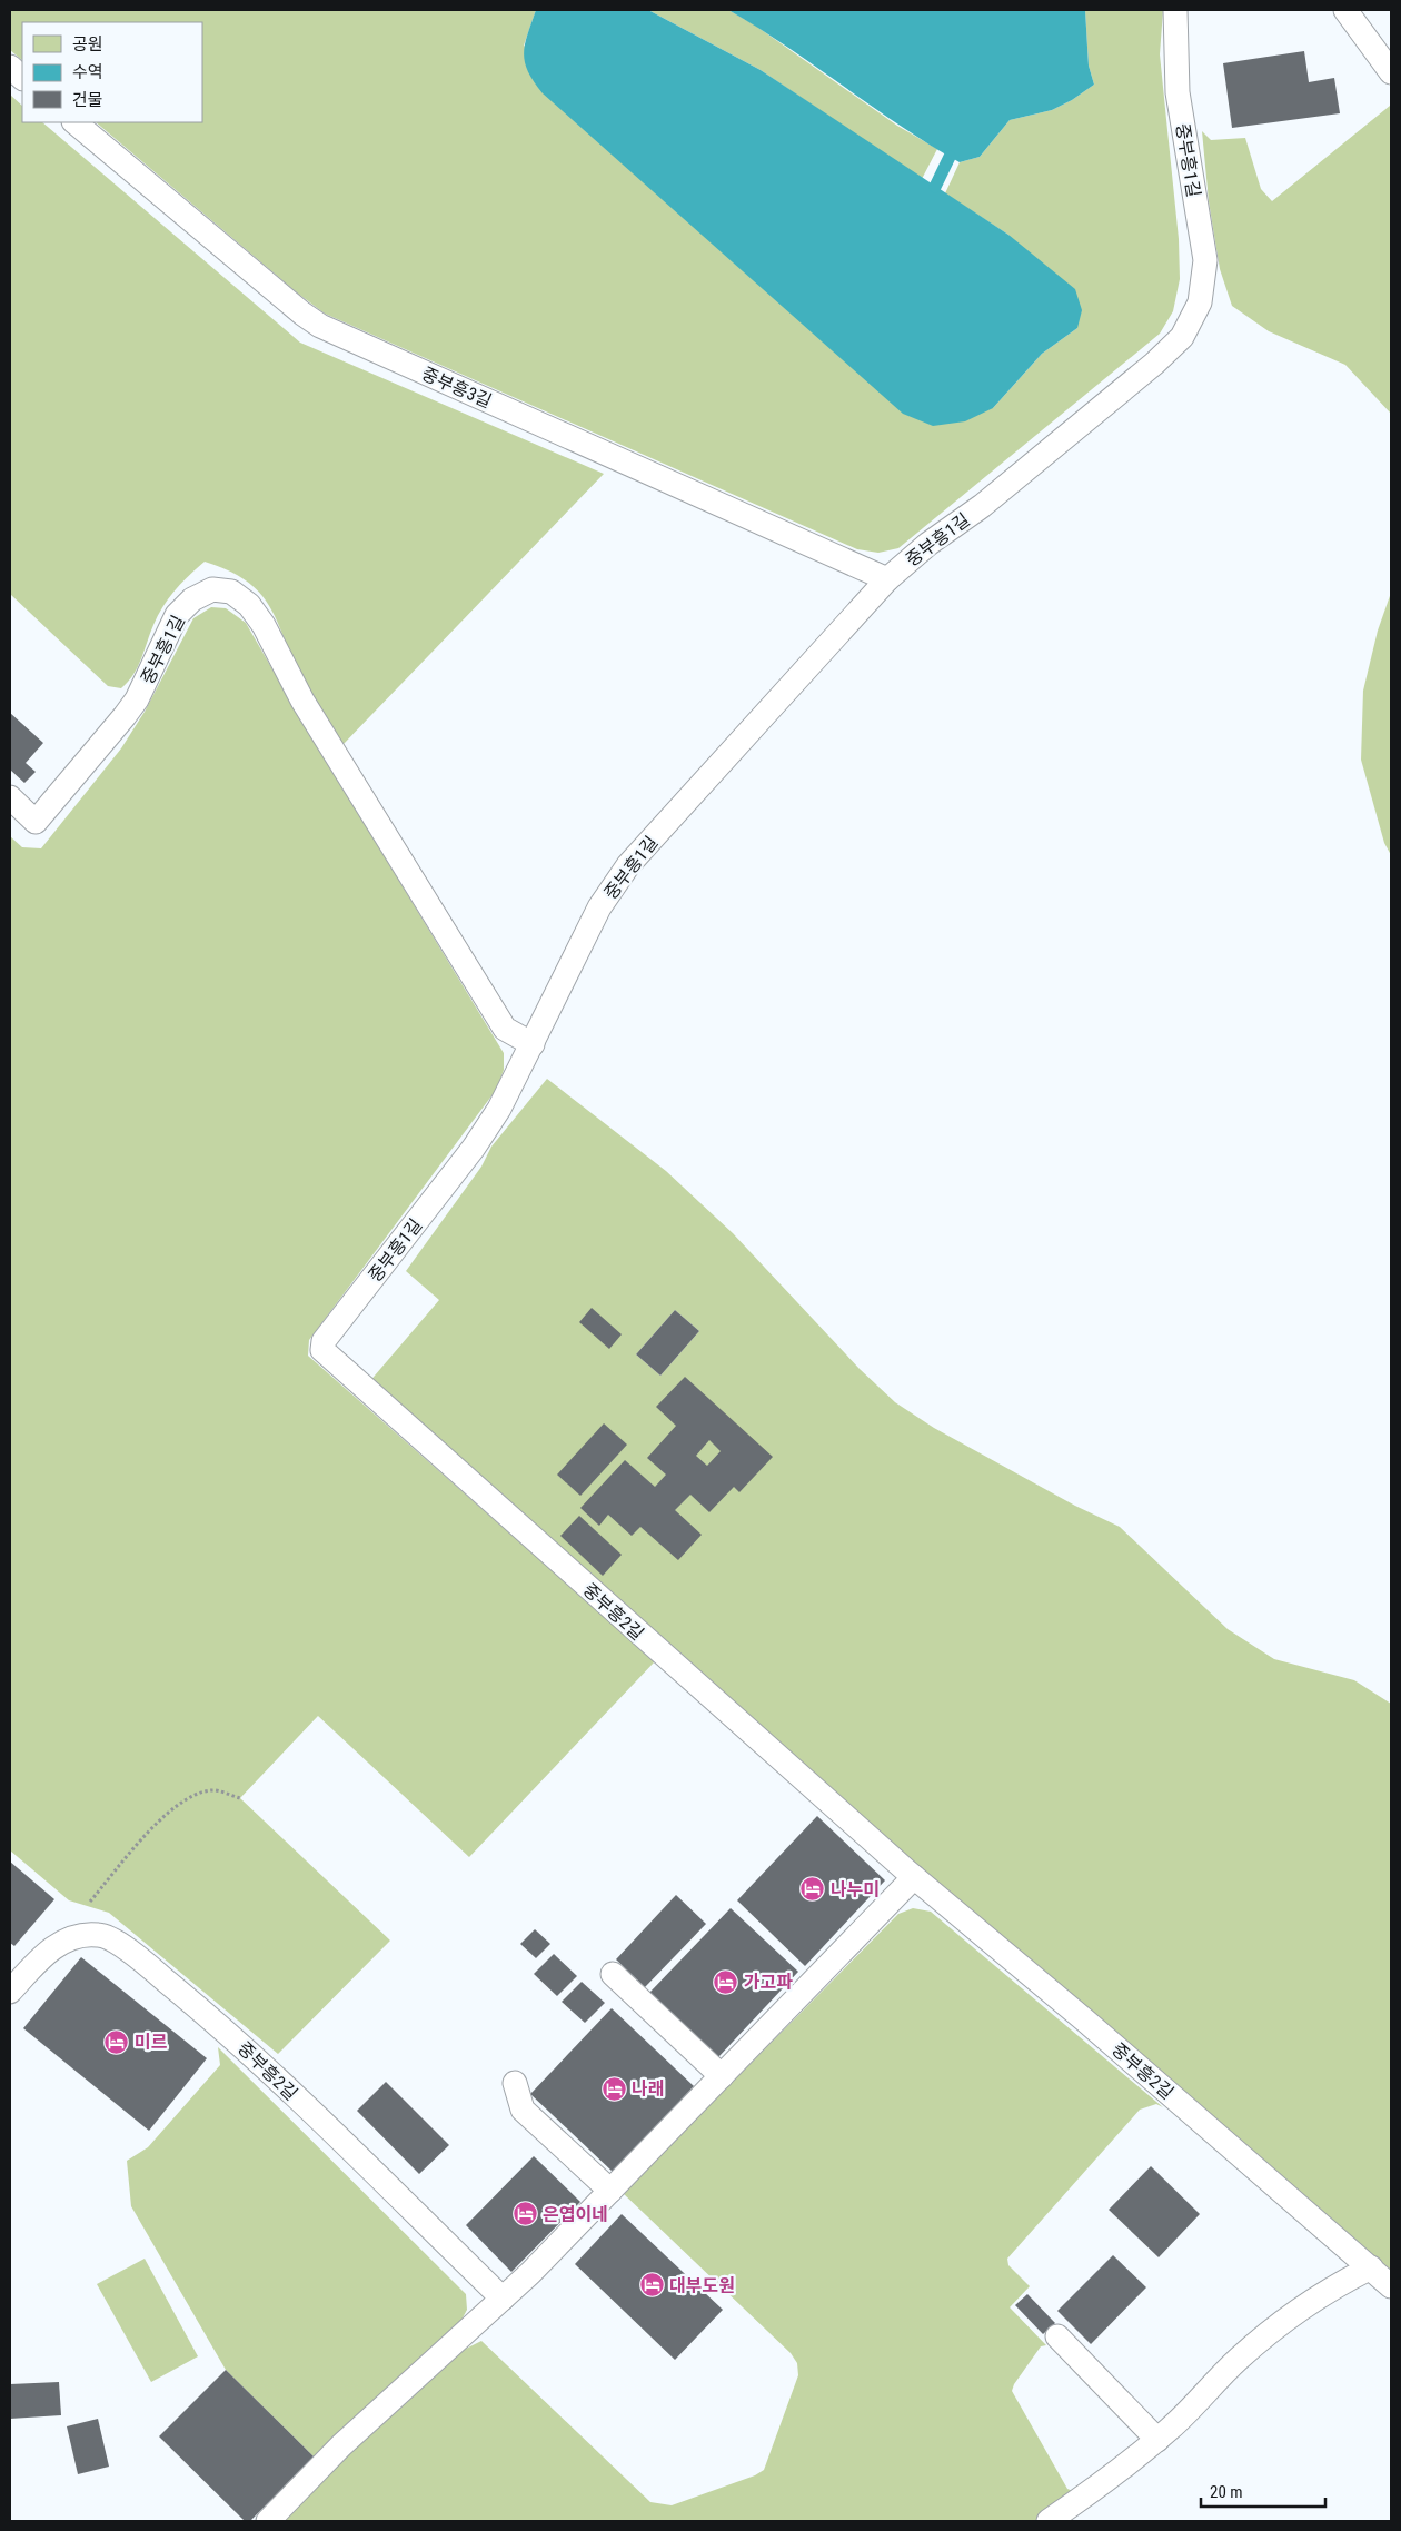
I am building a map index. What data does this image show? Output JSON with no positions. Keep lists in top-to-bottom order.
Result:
{
  "streets": {
    "lane": ["중부흥1길", "중부흥3길", "중부흥2길"]
  },
  "crossings": [
    ["중부흥1길", "중부흥3길"],
    ["중부흥1길", "중부흥2길"]
  ],
  "places": {
    "hotel": [
      "나누미",
      "가고파",
      "미르",
      "나래",
      "은엽이네",
      "대부도원"
    ]
  },
  "legend": ["공원", "수역", "건물"],
  "scale_bar": "20 m"
}
